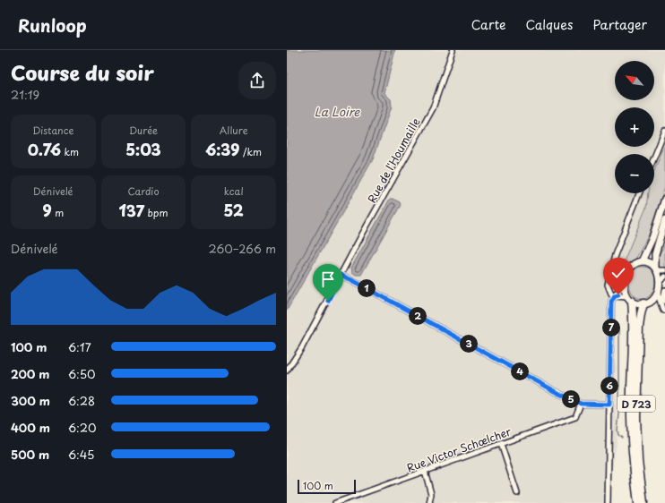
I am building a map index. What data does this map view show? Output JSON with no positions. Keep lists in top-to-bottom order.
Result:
{
  "streets": {
    "highway": ["D 723"],
    "street": ["Rue de l'Houmaille", "Rue Victor Schœlcher"]
  },
  "water": ["La Loire"],
  "scale_bar": "100 m",
  "north": "top left",
  "page": {
    "header": "Runloop",
    "nav": ["Carte", "Calques", "Partager"],
    "heading": ["Course du soir", "21:19"],
    "map_buttons": ["+", "−"],
    "stats": [
      ["Distance", "0.76 km"],
      ["Durée", "5:03"],
      ["Allure", "6:39 /km"],
      ["Dénivelé", "9 m"],
      ["Cardio", "137 bpm"],
      ["kcal", "52"]
    ],
    "chart": ["Dénivelé", "260–266 m"],
    "pins": [
      "1",
      "2",
      "7",
      "3",
      "4",
      "6",
      "5"
    ],
    "list": [
      {
        "name": "100 m",
        "note": "6:17"
      },
      {
        "name": "200 m",
        "note": "6:50"
      },
      {
        "name": "300 m",
        "note": "6:28"
      },
      {
        "name": "400 m",
        "note": "6:20"
      },
      {
        "name": "500 m",
        "note": "6:45"
      }
    ],
    "scale": "100 m"
  }
}
